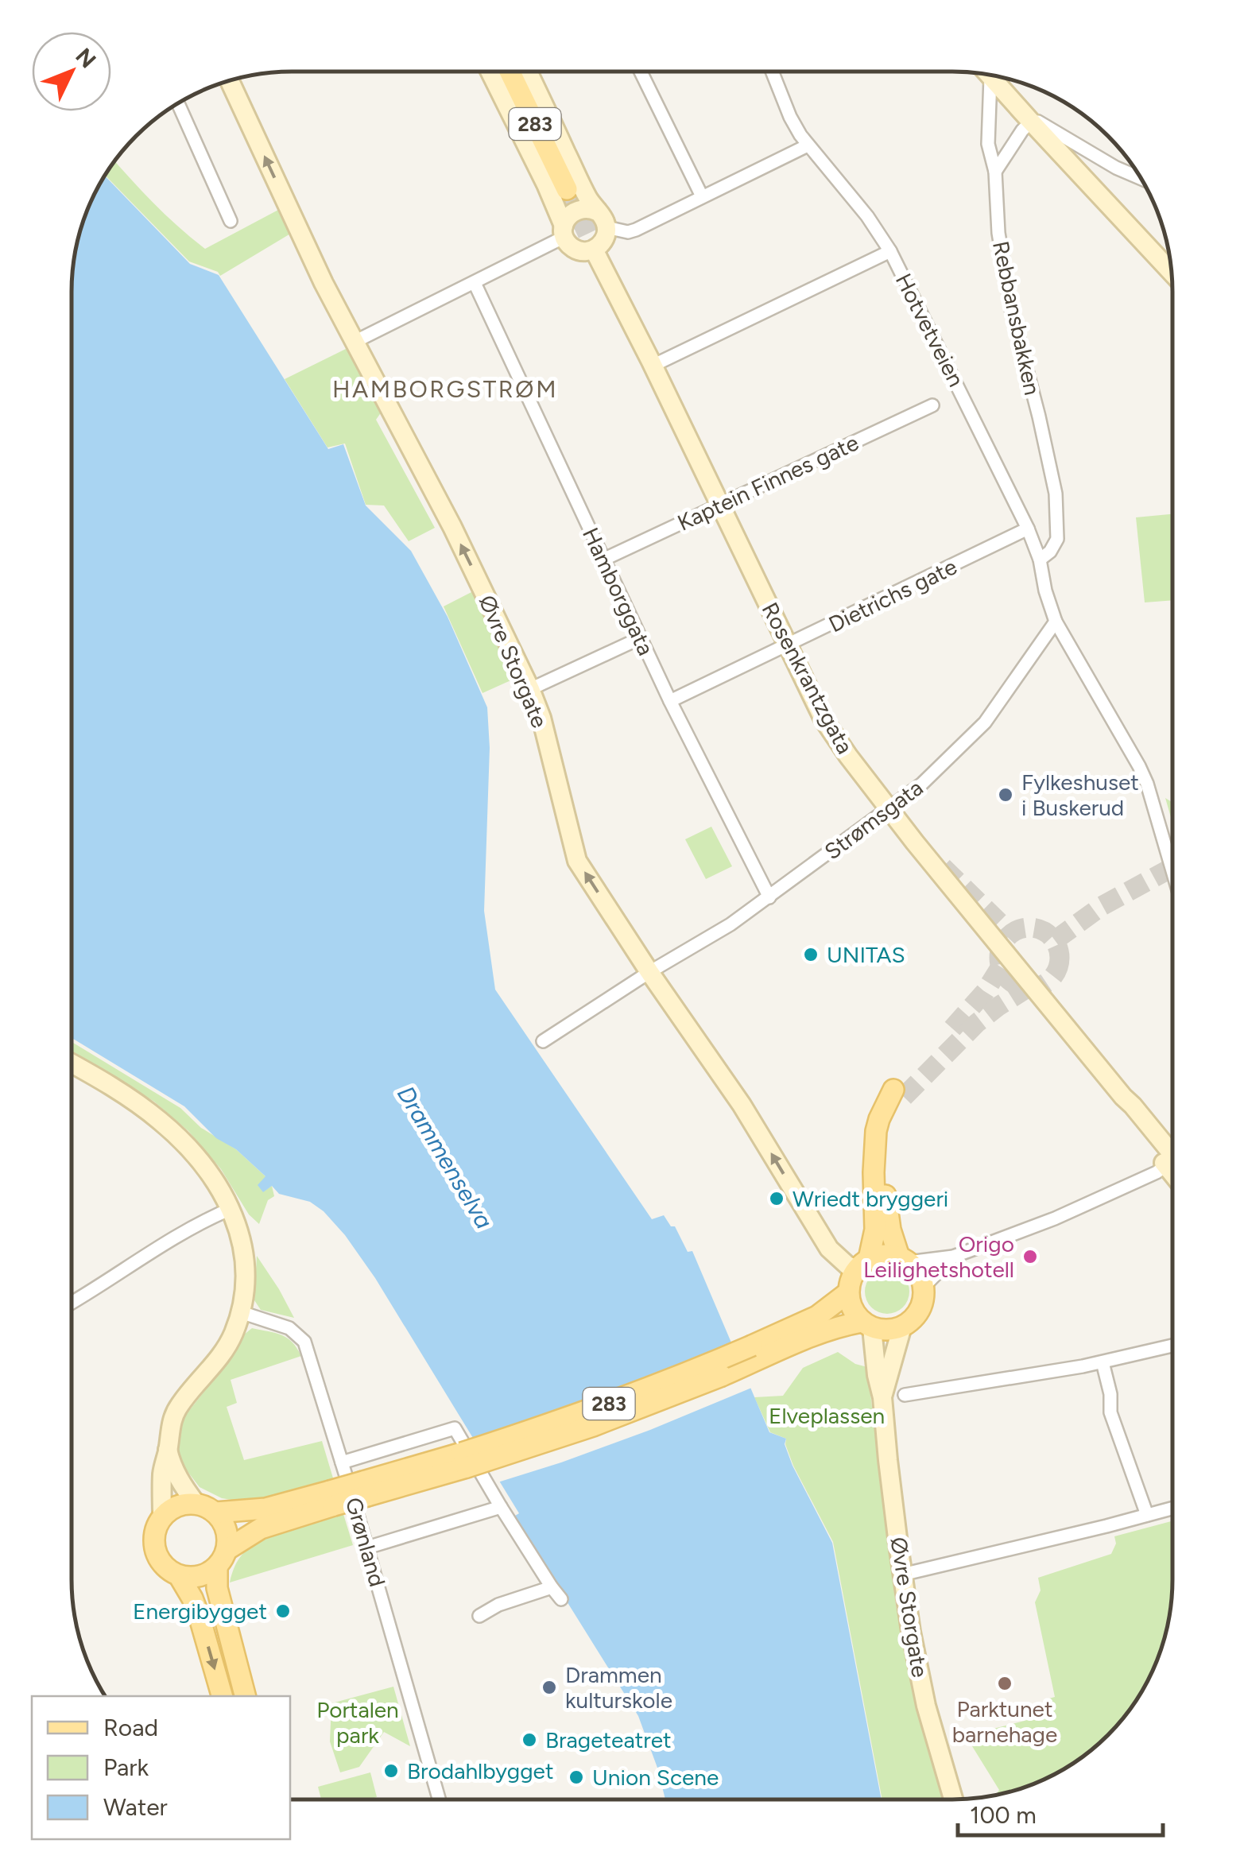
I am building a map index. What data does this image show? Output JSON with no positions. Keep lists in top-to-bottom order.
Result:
{
  "streets": {
    "main road": ["283", "Øvre Storgate", "Rosenkrantzgata"],
    "street": [
      "Rebbansbakken",
      "Hotvetveien",
      "Kaptein Finnes gate",
      "Hamborggata",
      "Dietrichs gate",
      "Strømsgata",
      "Grønland"
    ]
  },
  "crossings": [
    ["283", "Øvre Storgate"],
    ["Rebbansbakken", "Hotvetveien"],
    ["Hotvetveien", "Dietrichs gate"],
    ["Hotvetveien", "Strømsgata"],
    ["Kaptein Finnes gate", "Hamborggata"],
    ["Kaptein Finnes gate", "Rosenkrantzgata"],
    ["Hamborggata", "Dietrichs gate"],
    ["Hamborggata", "Strømsgata"],
    ["Dietrichs gate", "Rosenkrantzgata"],
    ["Øvre Storgate", "Strømsgata"],
    ["Rosenkrantzgata", "Strømsgata"]
  ],
  "one_way": ["Øvre Storgate"],
  "districts": ["HAMBORGSTRØM"],
  "water": ["Drammenselva"],
  "parks": ["Elveplassen", "Portalen park"],
  "places": [
    "Fylkeshuset i Buskerud",
    "UNITAS",
    "Wriedt bryggeri",
    "Origo Leilighetshotell",
    "Energibygget",
    "Parktunet barnehage",
    "Drammen kulturskole",
    "Brageteatret",
    "Brodahlbygget",
    "Union Scene"
  ],
  "legend": ["Road", "Park", "Water"],
  "scale_bar": "100 m",
  "north": "top right"
}
